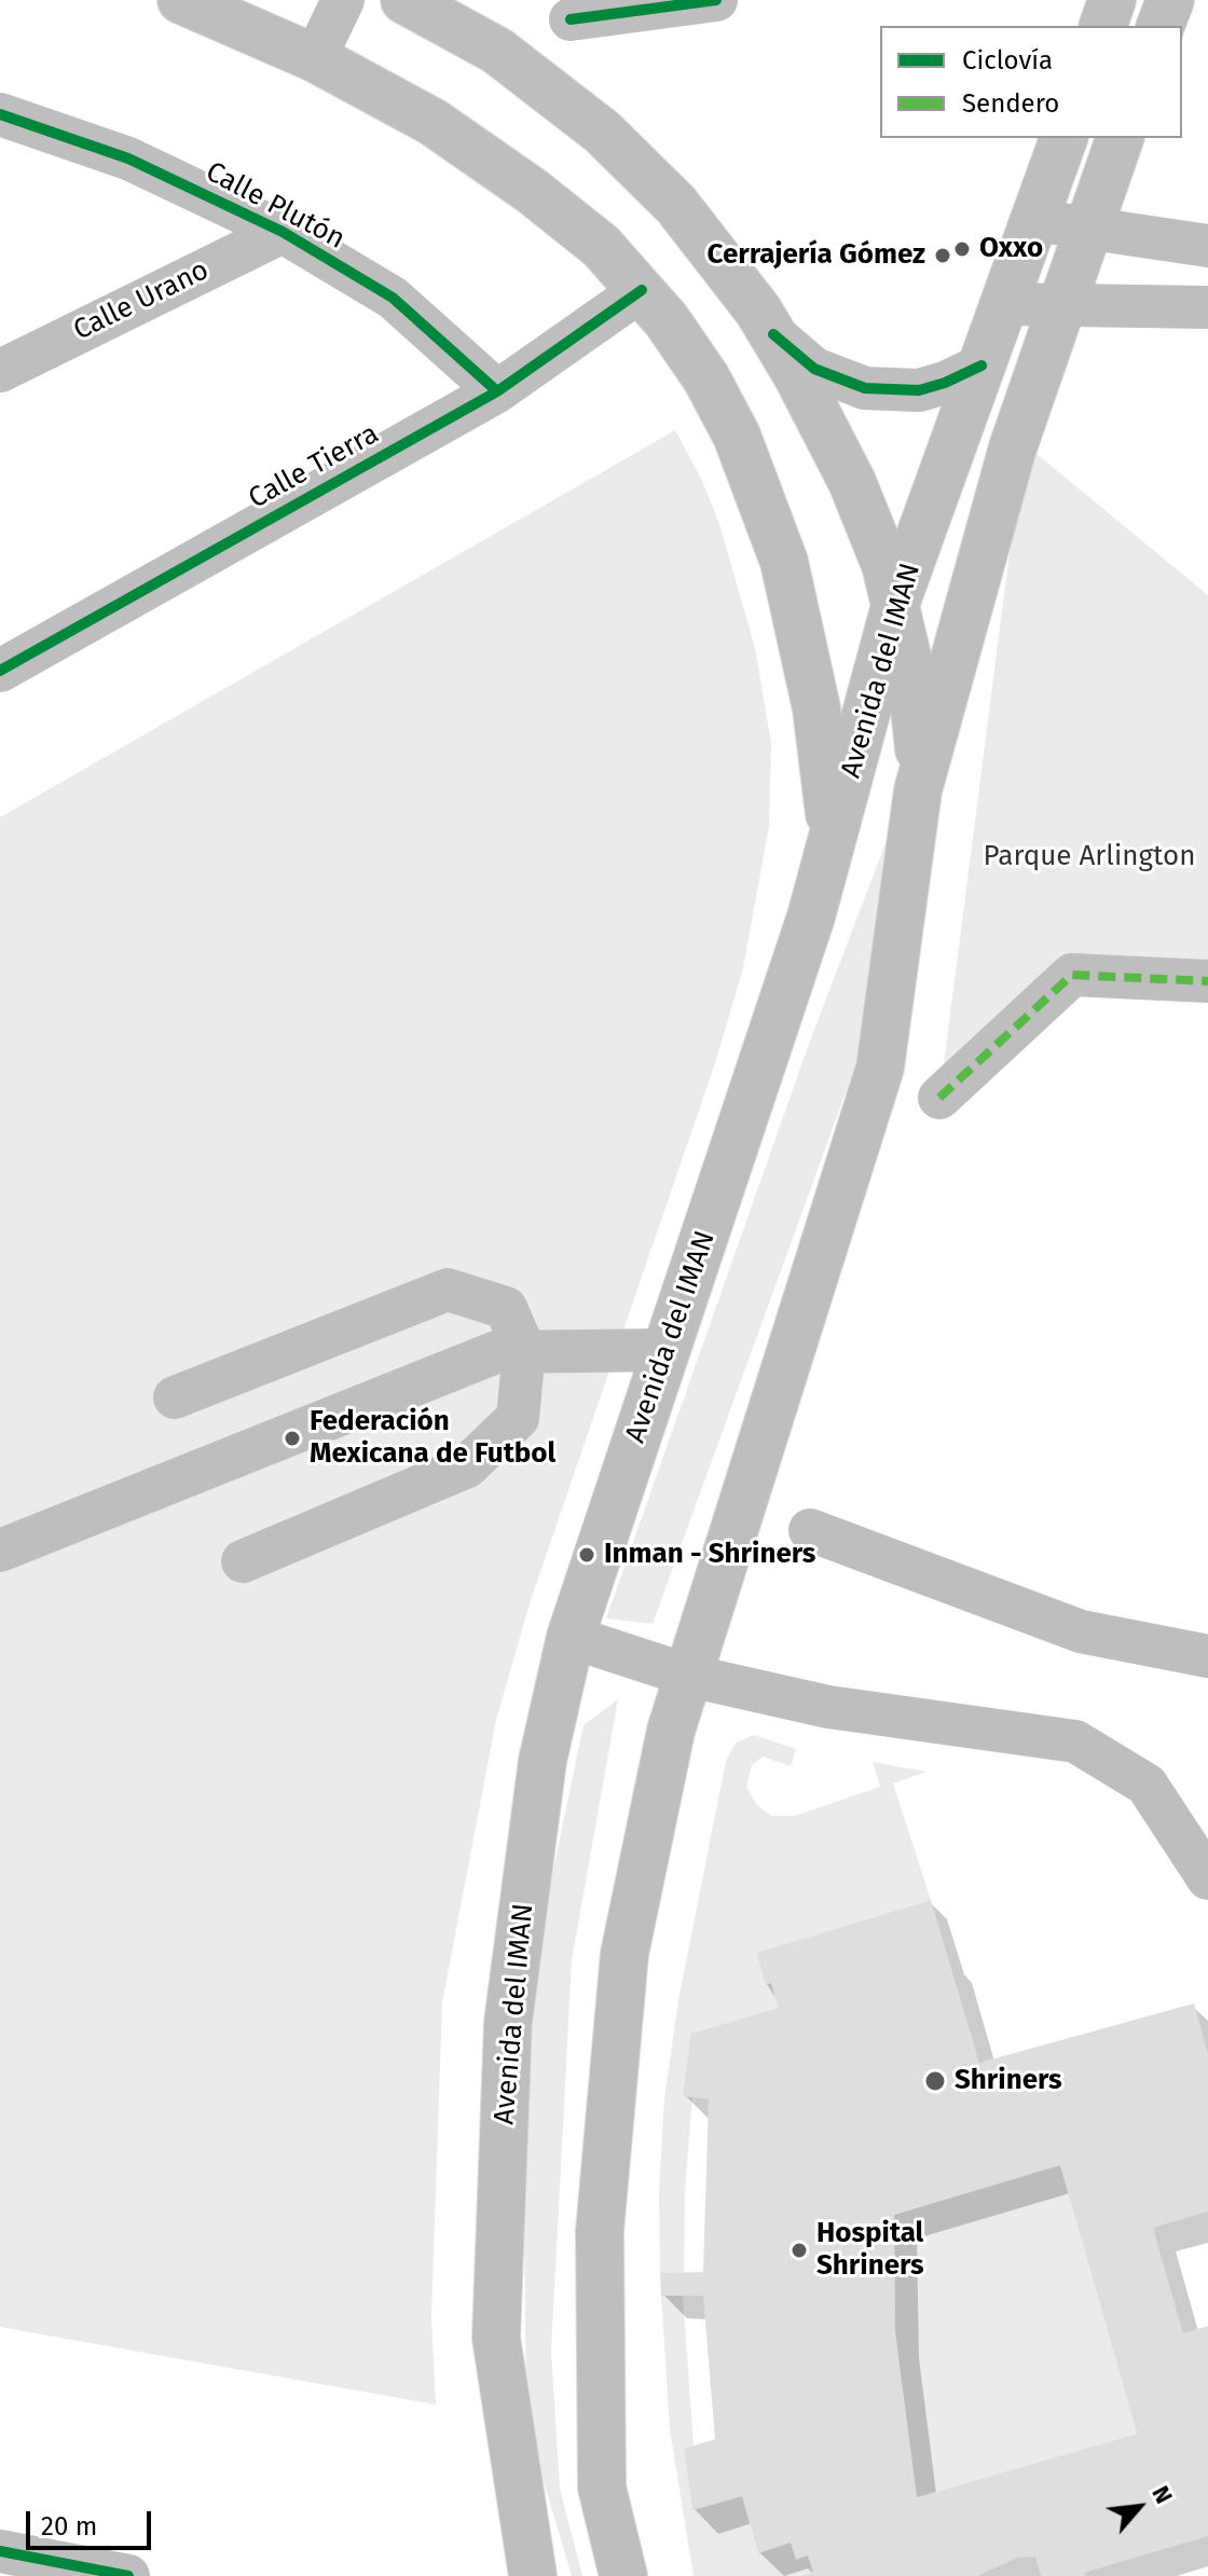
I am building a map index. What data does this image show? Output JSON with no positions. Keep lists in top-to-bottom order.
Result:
{
  "streets": {
    "main road": ["Avenida del IMAN"],
    "street": ["Calle Plutón", "Calle Urano", "Calle Tierra"]
  },
  "crossings": [
    ["Calle Plutón", "Calle Urano"],
    ["Calle Plutón", "Calle Tierra"]
  ],
  "parks": ["Parque Arlington"],
  "places": [
    "Oxxo",
    "Cerrajería Gómez",
    "Federación Mexicana de Futbol",
    "Inman - Shriners",
    "Shriners",
    "Hospital Shriners"
  ],
  "legend": ["Ciclovía", "Sendero"],
  "scale_bar": "20 m",
  "north": "top right"
}
